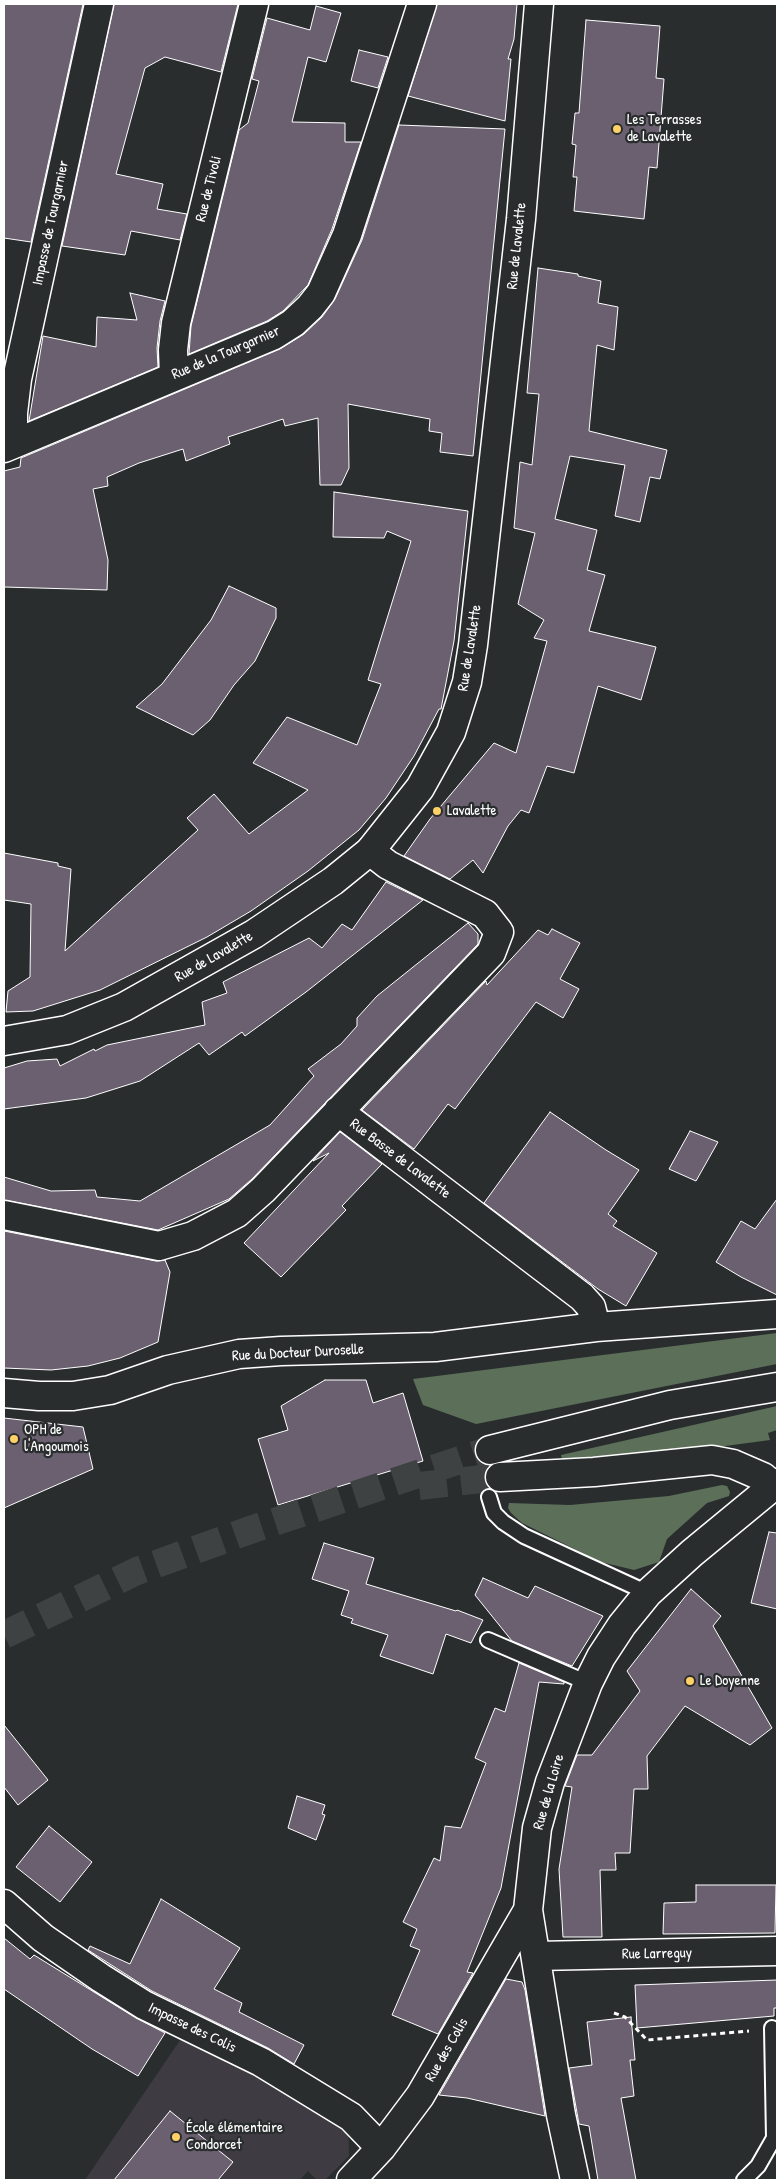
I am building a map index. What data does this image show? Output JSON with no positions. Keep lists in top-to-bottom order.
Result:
{
  "streets": {
    "street": [
      "Rue de Tivoli",
      "Impasse de Tourgarnier",
      "Rue de Lavalette",
      "Rue de la Tourgarnier",
      "Rue Basse de Lavalette",
      "Rue du Docteur Duroselle",
      "Rue de la Loire",
      "Rue Larreguy",
      "Impasse des Colis",
      "Rue des Colis"
    ]
  },
  "crossings": [
    ["Rue de Tivoli", "Rue de la Tourgarnier"],
    ["Impasse de Tourgarnier", "Rue de la Tourgarnier"],
    ["Rue de Lavalette", "Rue Basse de Lavalette"],
    ["Rue Basse de Lavalette", "Rue du Docteur Duroselle"],
    ["Rue de la Loire", "Rue Larreguy"],
    ["Rue de la Loire", "Rue des Colis"],
    ["Impasse des Colis", "Rue des Colis"]
  ],
  "places": [
    "Les Terrasses de Lavalette",
    "Lavalette",
    "OPH de l'Angoumois",
    "Le Doyenne",
    "École élémentaire Condorcet"
  ]
}
